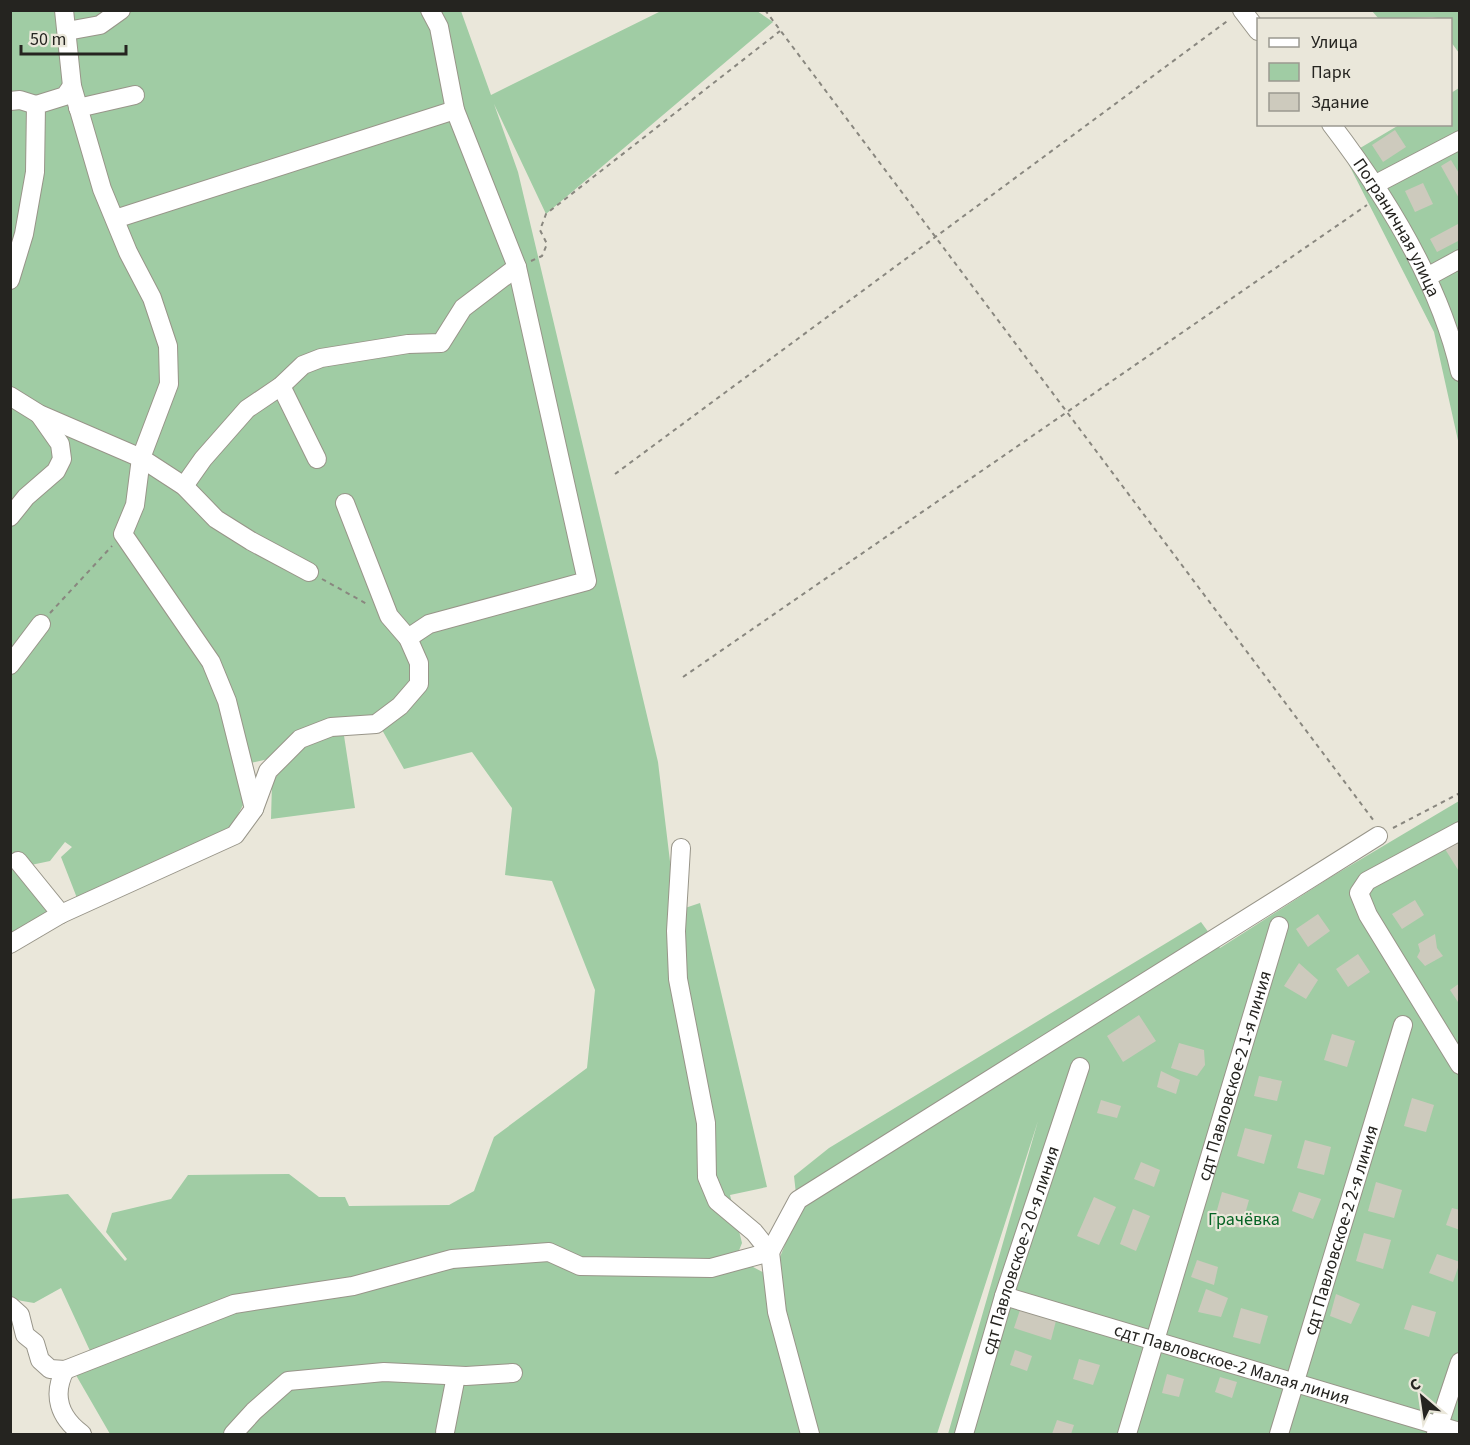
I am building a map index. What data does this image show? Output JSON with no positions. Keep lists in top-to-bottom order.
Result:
{
  "streets": {
    "street": [
      "Пограничная улица",
      "сдт Павловское-2 1-я линия",
      "сдт Павловское-2 2-я линия",
      "сдт Павловское-2 0-я линия",
      "сдт Павловское-2 Малая линия"
    ]
  },
  "crossings": [
    ["сдт Павловское-2 1-я линия", "сдт Павловское-2 Малая линия"],
    ["сдт Павловское-2 2-я линия", "сдт Павловское-2 Малая линия"],
    ["сдт Павловское-2 0-я линия", "сдт Павловское-2 Малая линия"]
  ],
  "parks": ["Грачёвка"],
  "legend": ["Улица", "Парк", "Здание"],
  "scale_bar": "50 m",
  "north": "top left"
}
